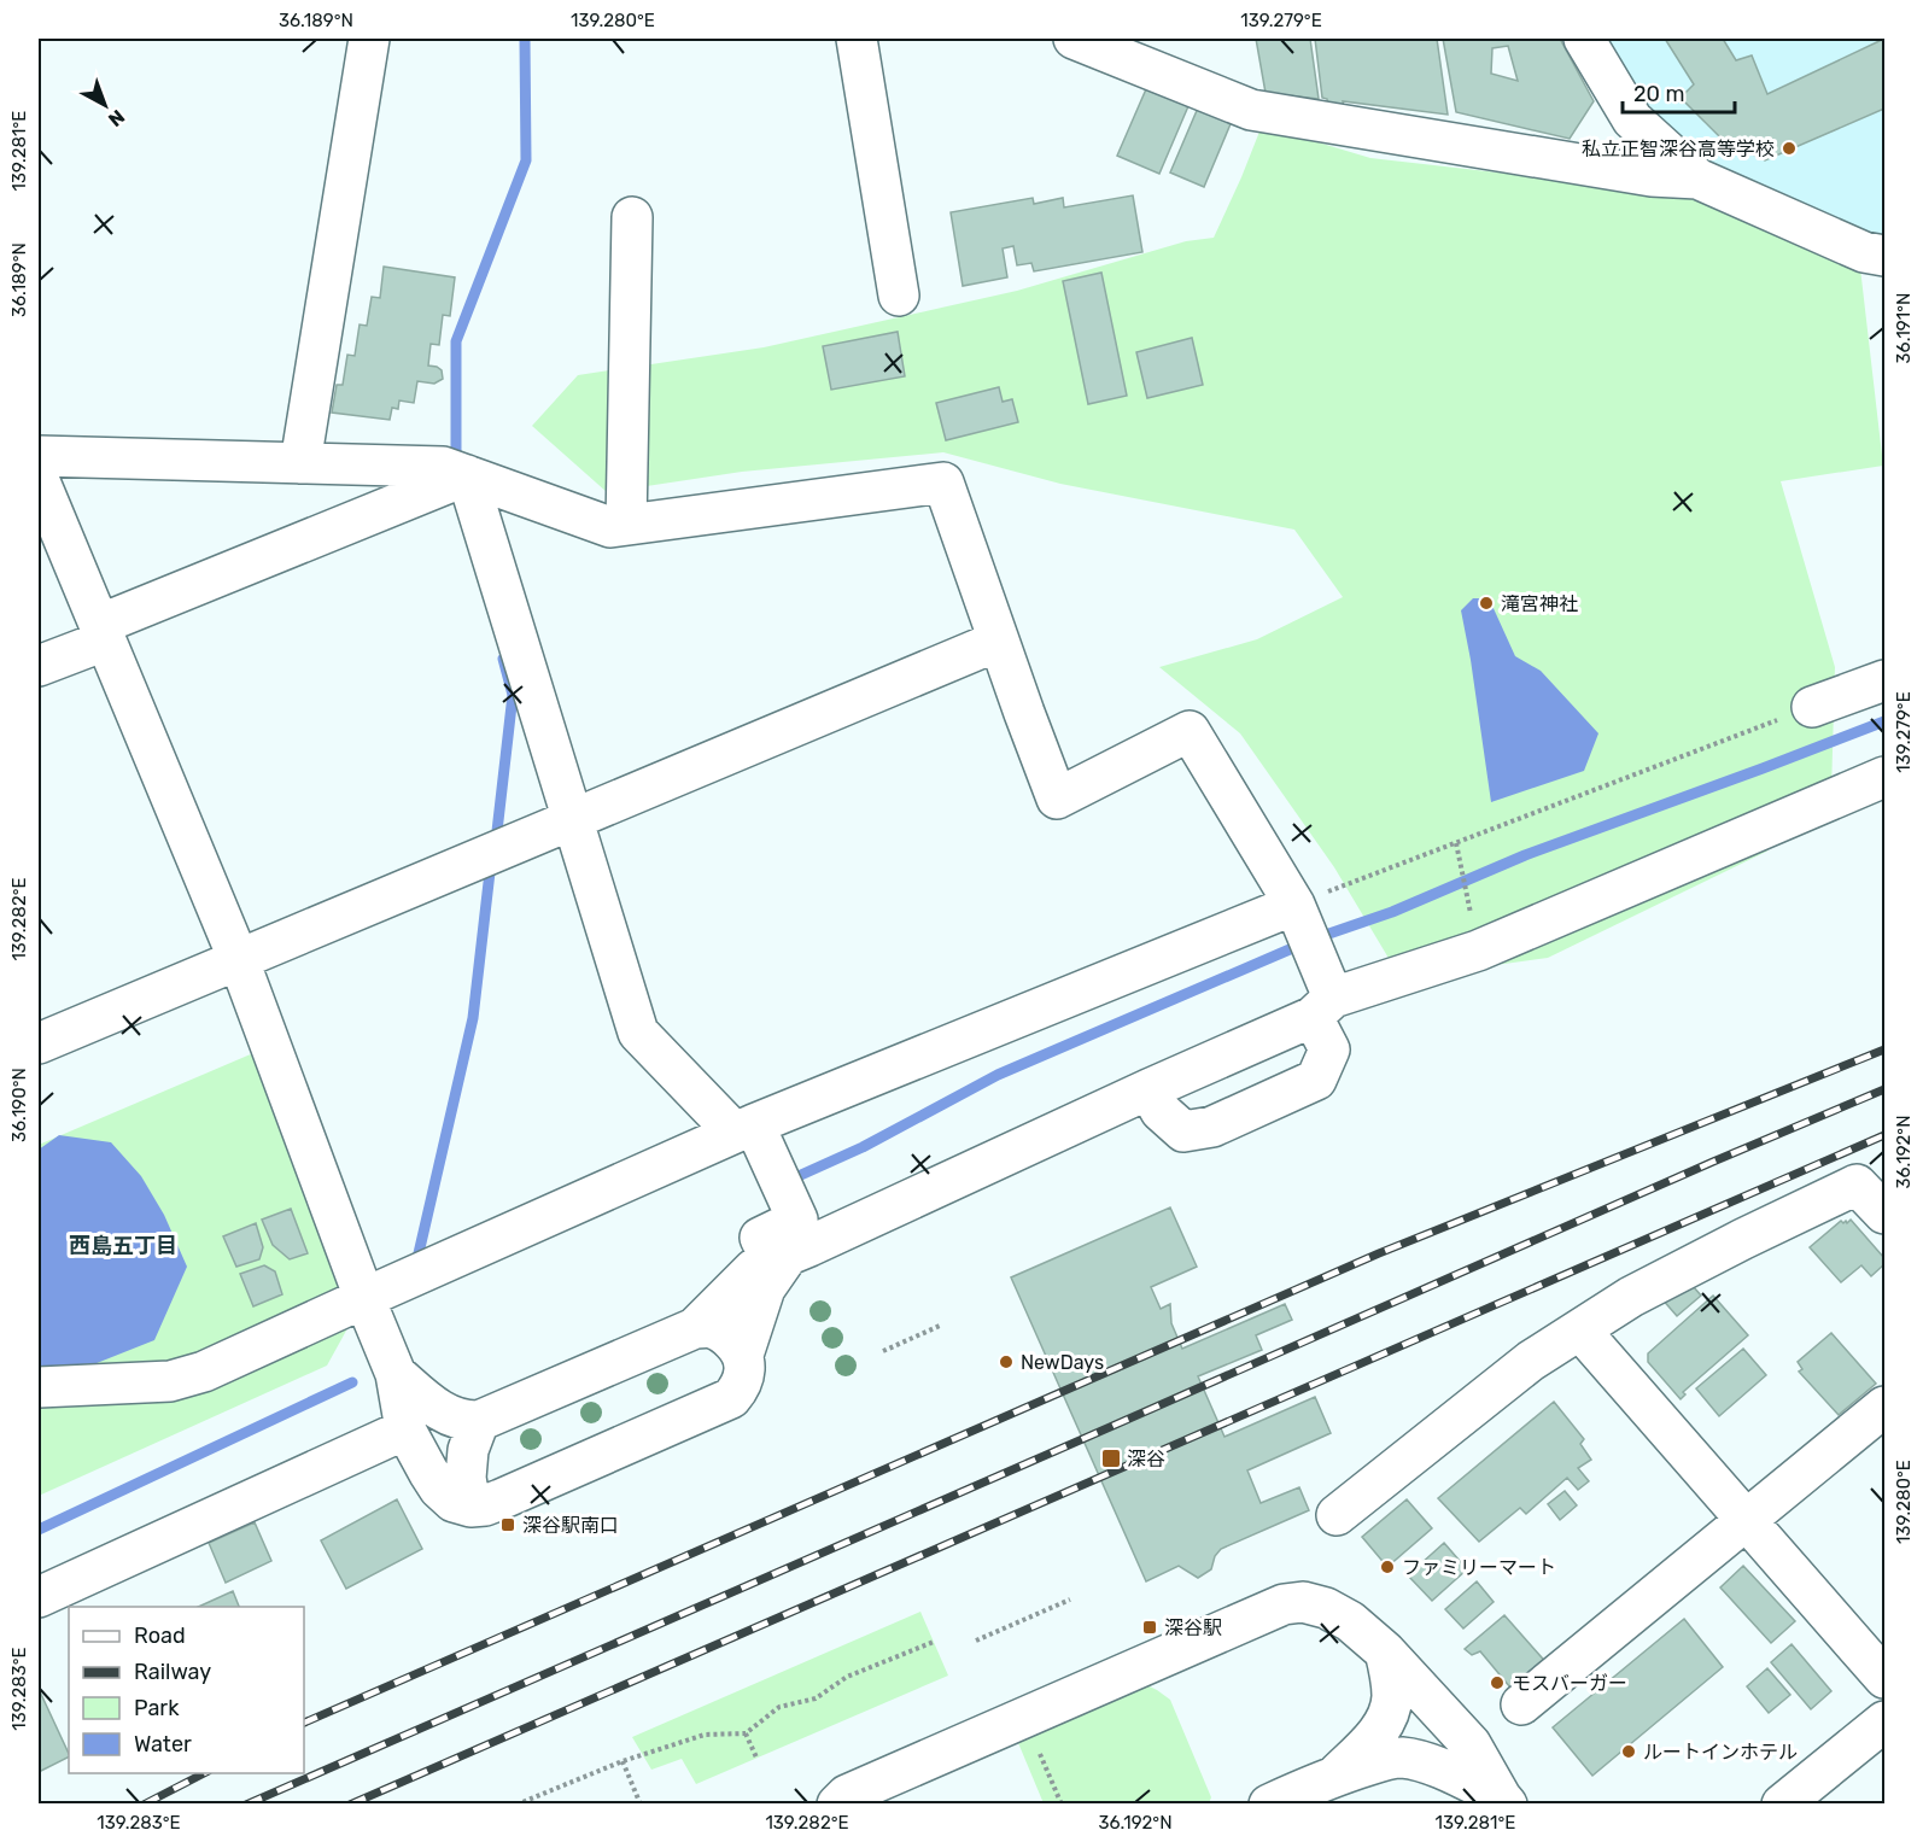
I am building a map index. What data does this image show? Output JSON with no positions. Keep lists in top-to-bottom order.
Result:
{
  "districts": ["西島五丁目"],
  "places": {
    "other": [
      "私立正智深谷高等学校",
      "滝宮神社",
      "NewDays",
      "ファミリーマート",
      "モスバーガー",
      "ルートインホテル"
    ],
    "transit": ["深谷", "深谷駅南口", "深谷駅"]
  },
  "legend": [
    "Road",
    "Railway",
    "Park",
    "Water"
  ],
  "scale_bar": "20 m",
  "north": "bottom right",
  "coordinates": [
    "36.189°N",
    "139.280°E",
    "139.279°E",
    "139.281°E",
    "36.191°N",
    "139.282°E",
    "36.190°N",
    "36.192°N",
    "139.283°E"
  ]
}
